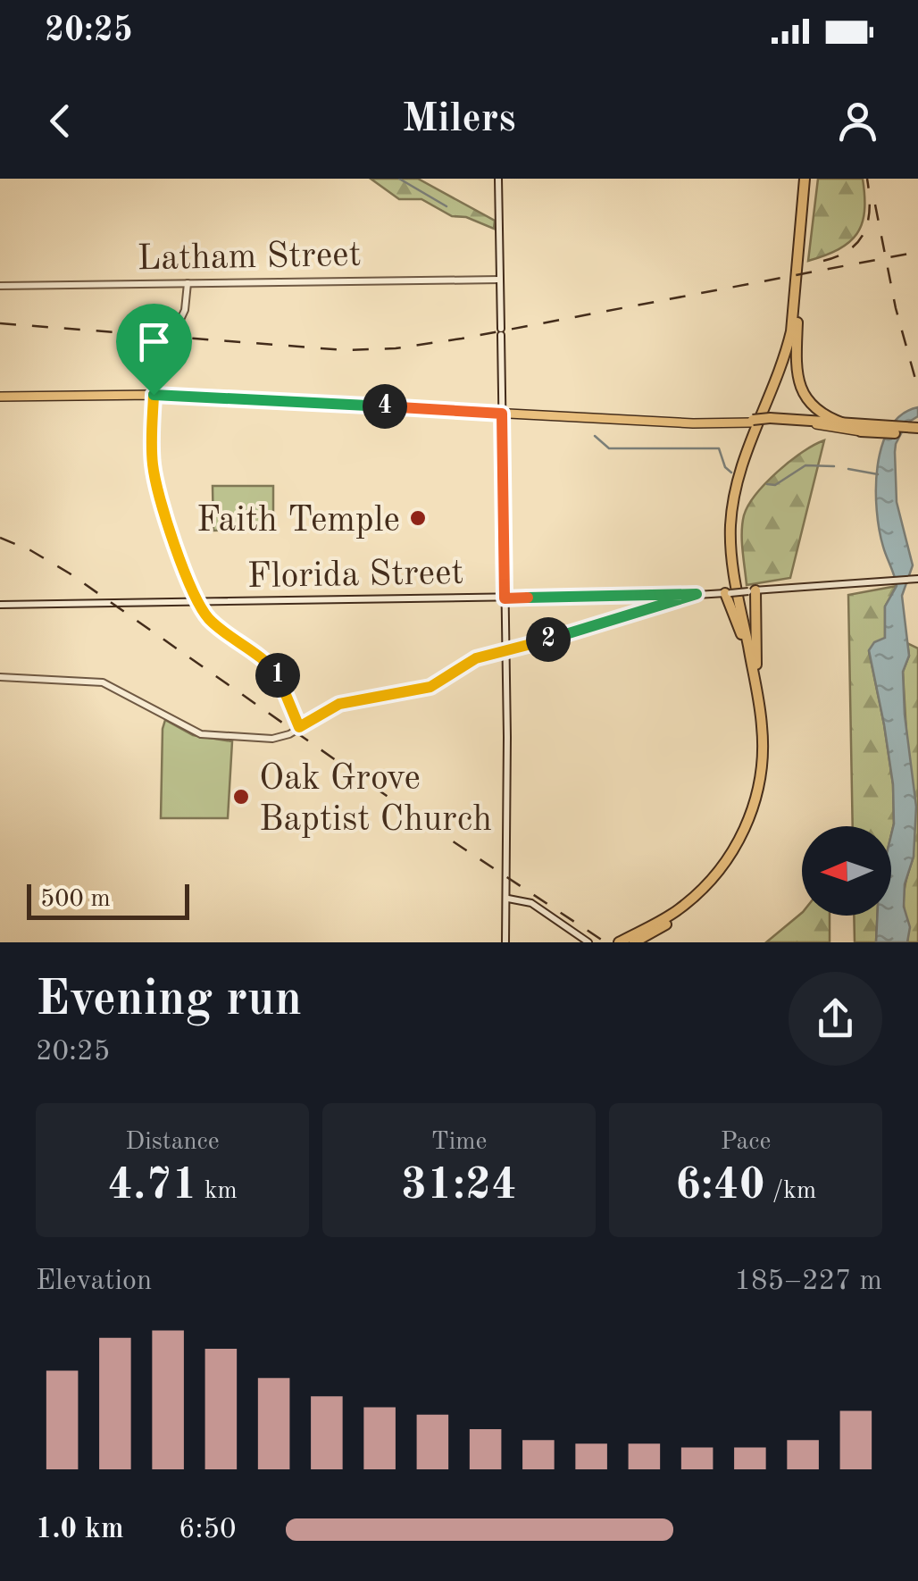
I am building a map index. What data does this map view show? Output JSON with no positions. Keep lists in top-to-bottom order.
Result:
{
  "streets": {
    "main road": ["Latham Street", "Florida Street"]
  },
  "places": ["Faith Temple", "Oak Grove Baptist Church"],
  "scale_bar": "500 m",
  "north": "left",
  "page": {
    "status": "20:25",
    "header": "Milers",
    "pins": ["4", "2", "1"],
    "scale": "500 m",
    "heading": ["Evening run", "20:25"],
    "stats": [
      ["Distance", "4.71 km"],
      ["Time", "31:24"],
      ["Pace", "6:40 /km"]
    ],
    "chart": ["Elevation", "185–227 m"],
    "list": [
      {
        "name": "1.0 km",
        "note": "6:50"
      }
    ]
  }
}
